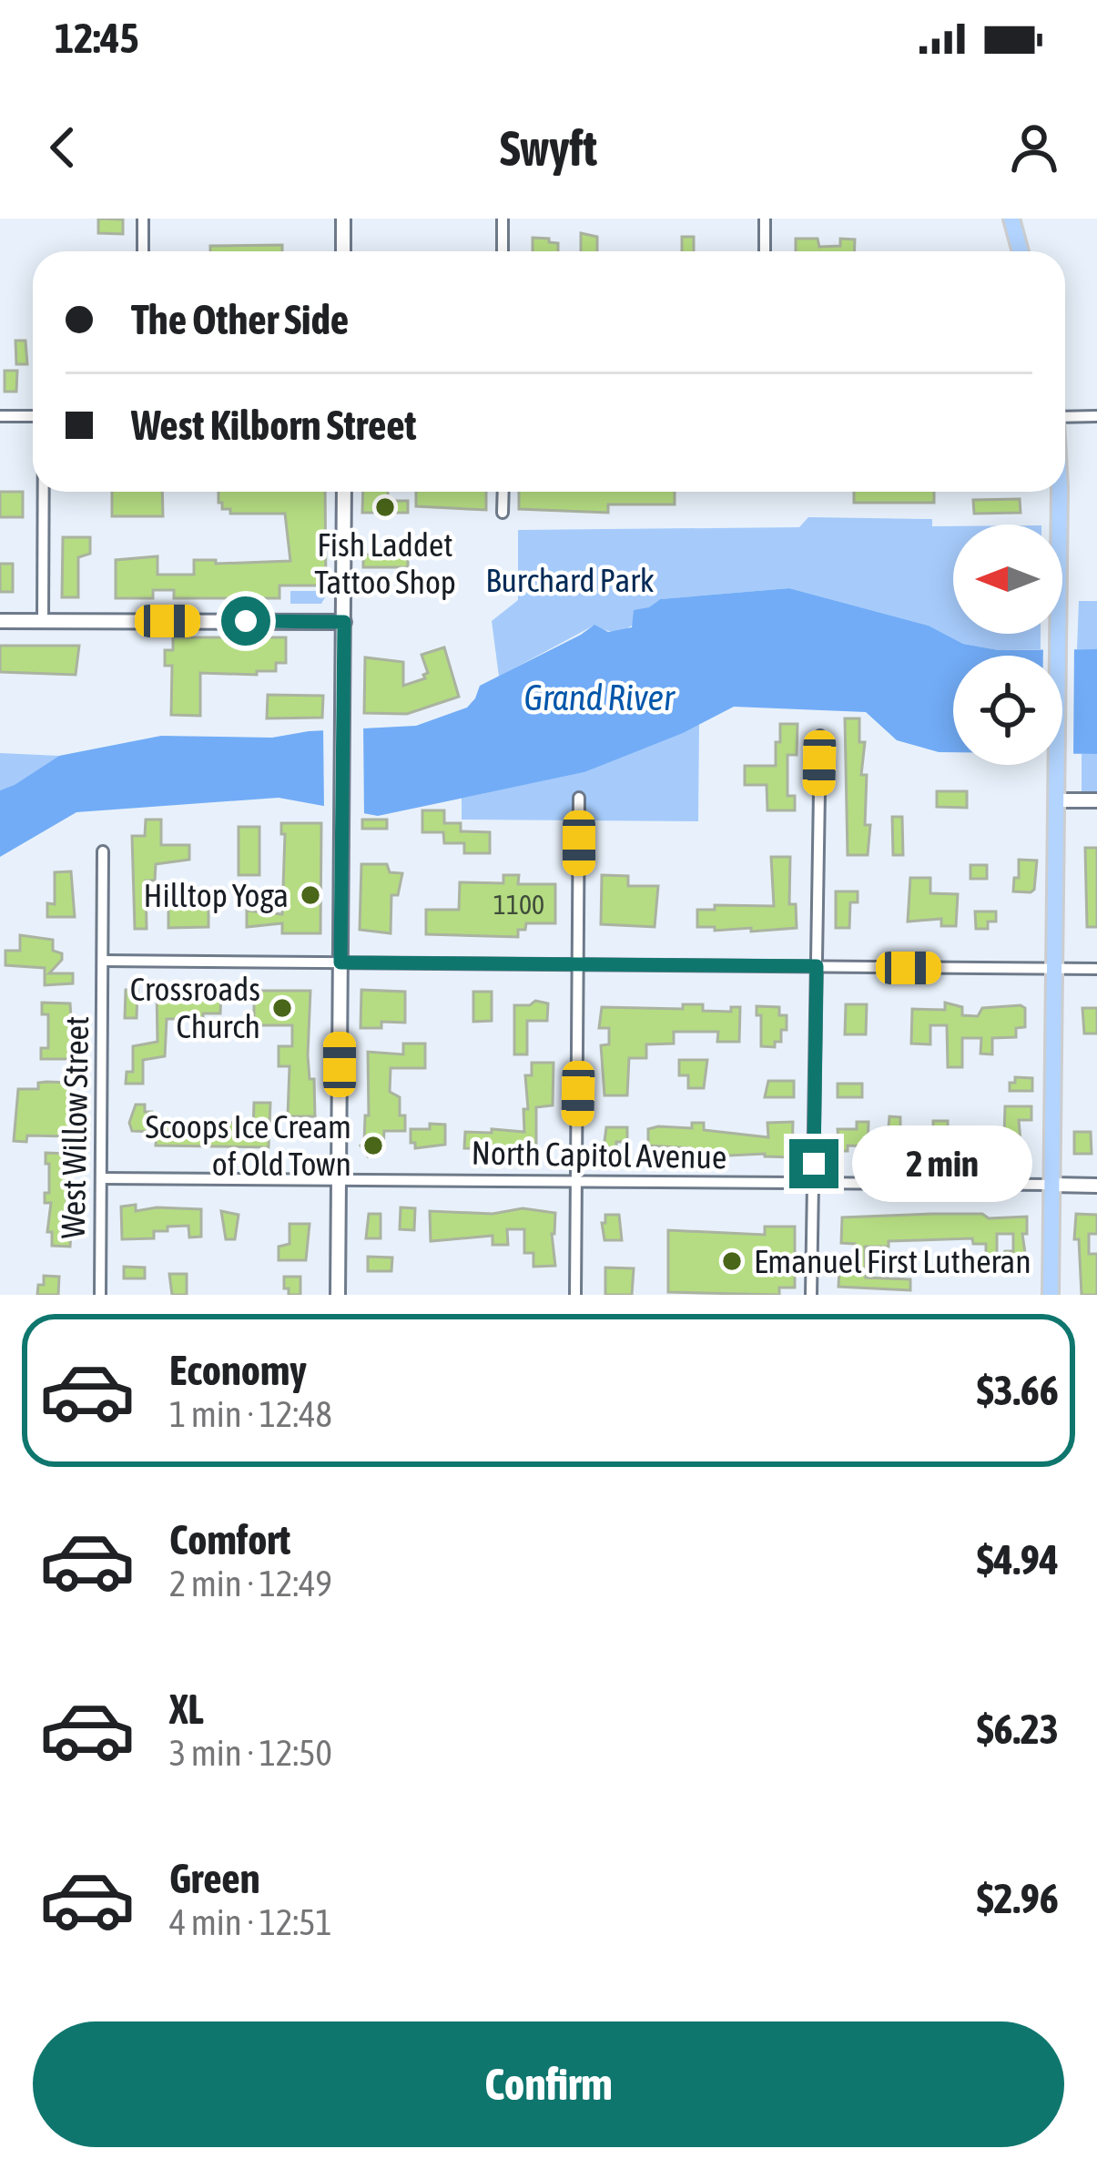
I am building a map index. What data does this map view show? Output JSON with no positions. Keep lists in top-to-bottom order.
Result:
{
  "streets": {
    "street": ["West Willow Street", "North Capitol Avenue"]
  },
  "crossings": [
    ["West Willow Street", "North Capitol Avenue"]
  ],
  "water": ["Grand River"],
  "parks": ["Burchard Park"],
  "places": [
    "Fish Laddet Tattoo Shop",
    "Hilltop Yoga",
    "Crossroads Church",
    "Scoops Ice Cream of Old Town",
    "Emanuel First Lutheran"
  ],
  "house_numbers": ["1100"],
  "north": "left",
  "page": {
    "status": "12:45",
    "header": "Swyft",
    "banner": ["The Other Side", "West Kilborn Street"],
    "bubble": "2 min",
    "list": [
      {
        "name": "Economy",
        "note": "1 min · 12:48",
        "value": "$3.66"
      },
      {
        "name": "Comfort",
        "note": "2 min · 12:49",
        "value": "$4.94"
      },
      {
        "name": "XL",
        "note": "3 min · 12:50",
        "value": "$6.23"
      },
      {
        "name": "Green",
        "note": "4 min · 12:51",
        "value": "$2.96"
      }
    ],
    "buttons": "Confirm"
  }
}
